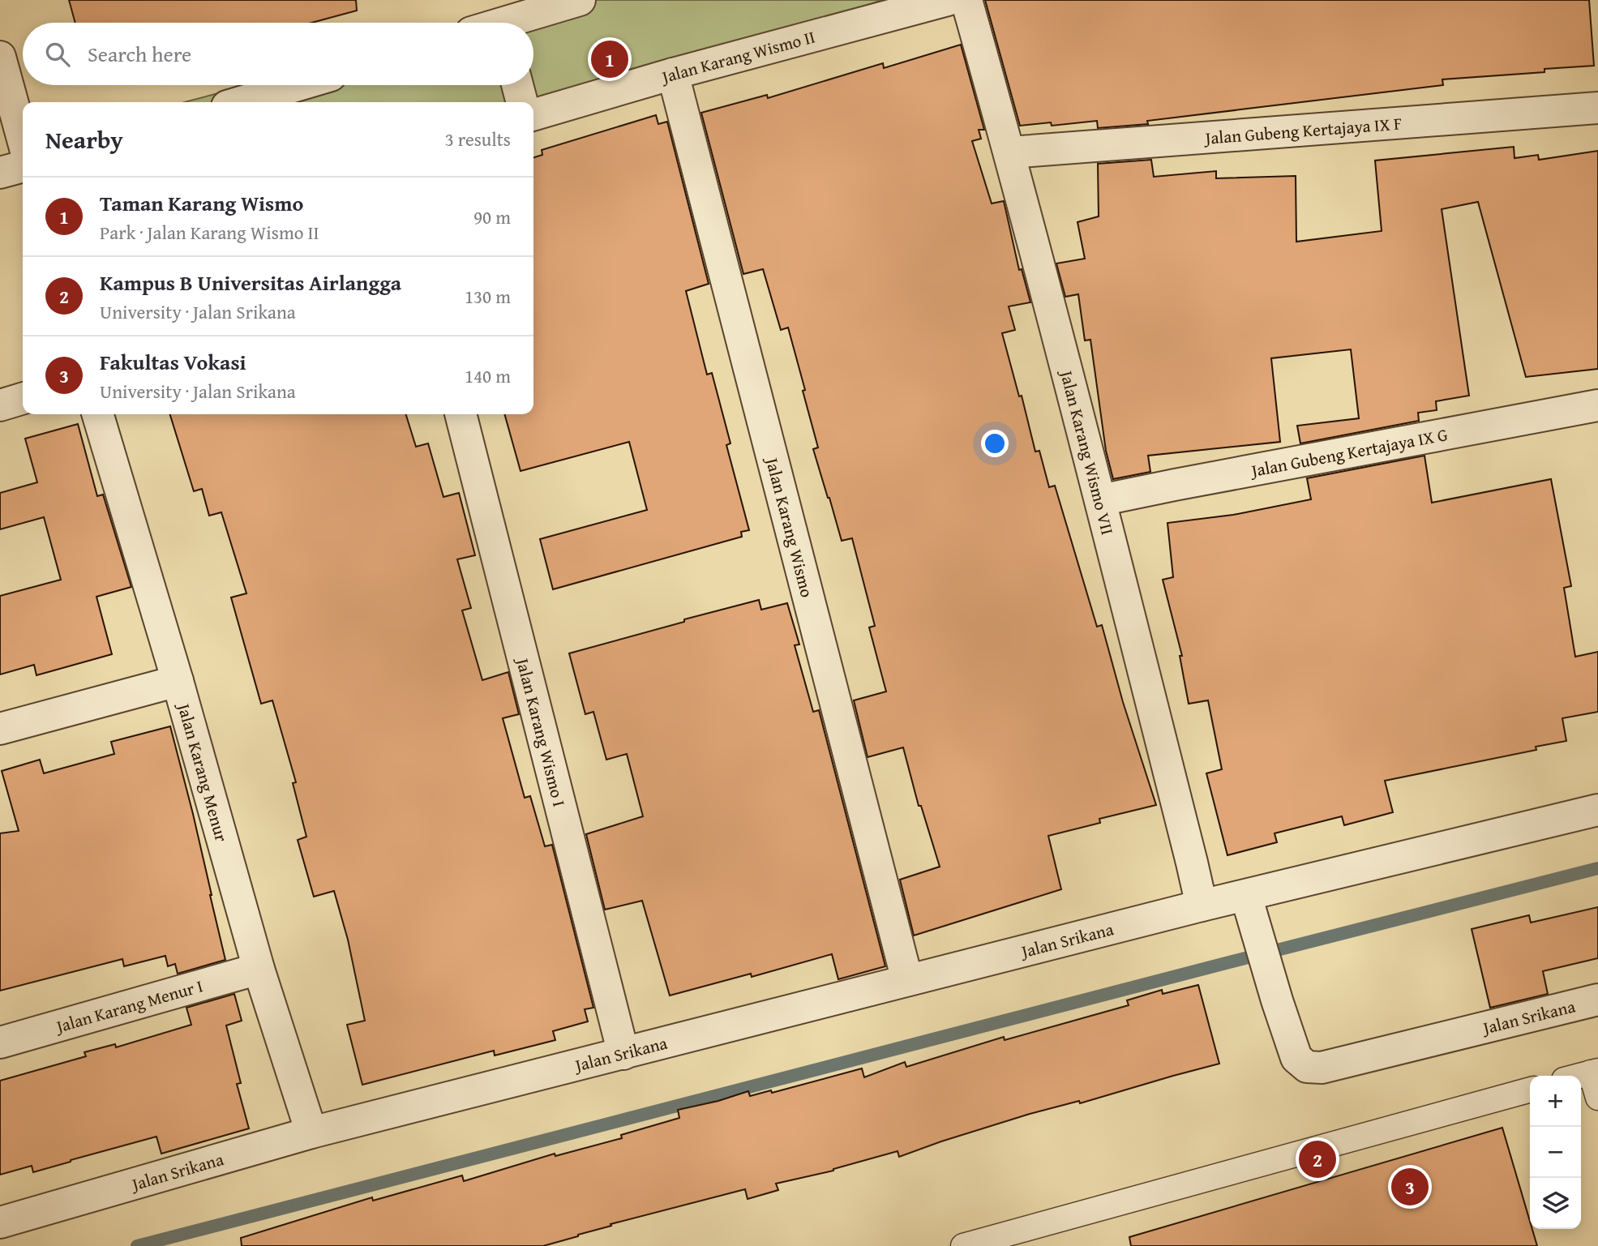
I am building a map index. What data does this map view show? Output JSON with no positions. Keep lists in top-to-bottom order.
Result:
{
  "streets": {
    "street": [
      "Jalan Karang Wismo II",
      "Jalan Gubeng Kertajaya IX F",
      "Jalan Gubeng Kertajaya IX G",
      "Jalan Karang Wismo VII",
      "Jalan Karang Wismo",
      "Jalan Karang Wismo I",
      "Jalan Karang Menur",
      "Jalan Srikana",
      "Jalan Karang Menur I"
    ]
  },
  "crossings": [
    ["Jalan Karang Wismo II", "Jalan Karang Wismo"],
    ["Jalan Gubeng Kertajaya IX F", "Jalan Karang Wismo VII"],
    ["Jalan Gubeng Kertajaya IX G", "Jalan Karang Wismo VII"],
    ["Jalan Karang Wismo VII", "Jalan Srikana"],
    ["Jalan Karang Wismo", "Jalan Srikana"],
    ["Jalan Karang Wismo I", "Jalan Srikana"],
    ["Jalan Karang Menur", "Jalan Srikana"],
    ["Jalan Karang Menur", "Jalan Karang Menur I"]
  ],
  "page": {
    "search": "Search here",
    "pins": ["1", "2", "3"],
    "heading": ["Nearby", "3 results"],
    "list": [
      {
        "mark": "1",
        "name": "Taman Karang Wismo",
        "note": "Park · Jalan Karang Wismo II",
        "value": "90 m"
      },
      {
        "mark": "2",
        "name": "Kampus B Universitas Airlangga",
        "note": "University · Jalan Srikana",
        "value": "130 m"
      },
      {
        "mark": "3",
        "name": "Fakultas Vokasi",
        "note": "University · Jalan Srikana",
        "value": "140 m"
      }
    ],
    "map_buttons": ["+", "−"]
  }
}
